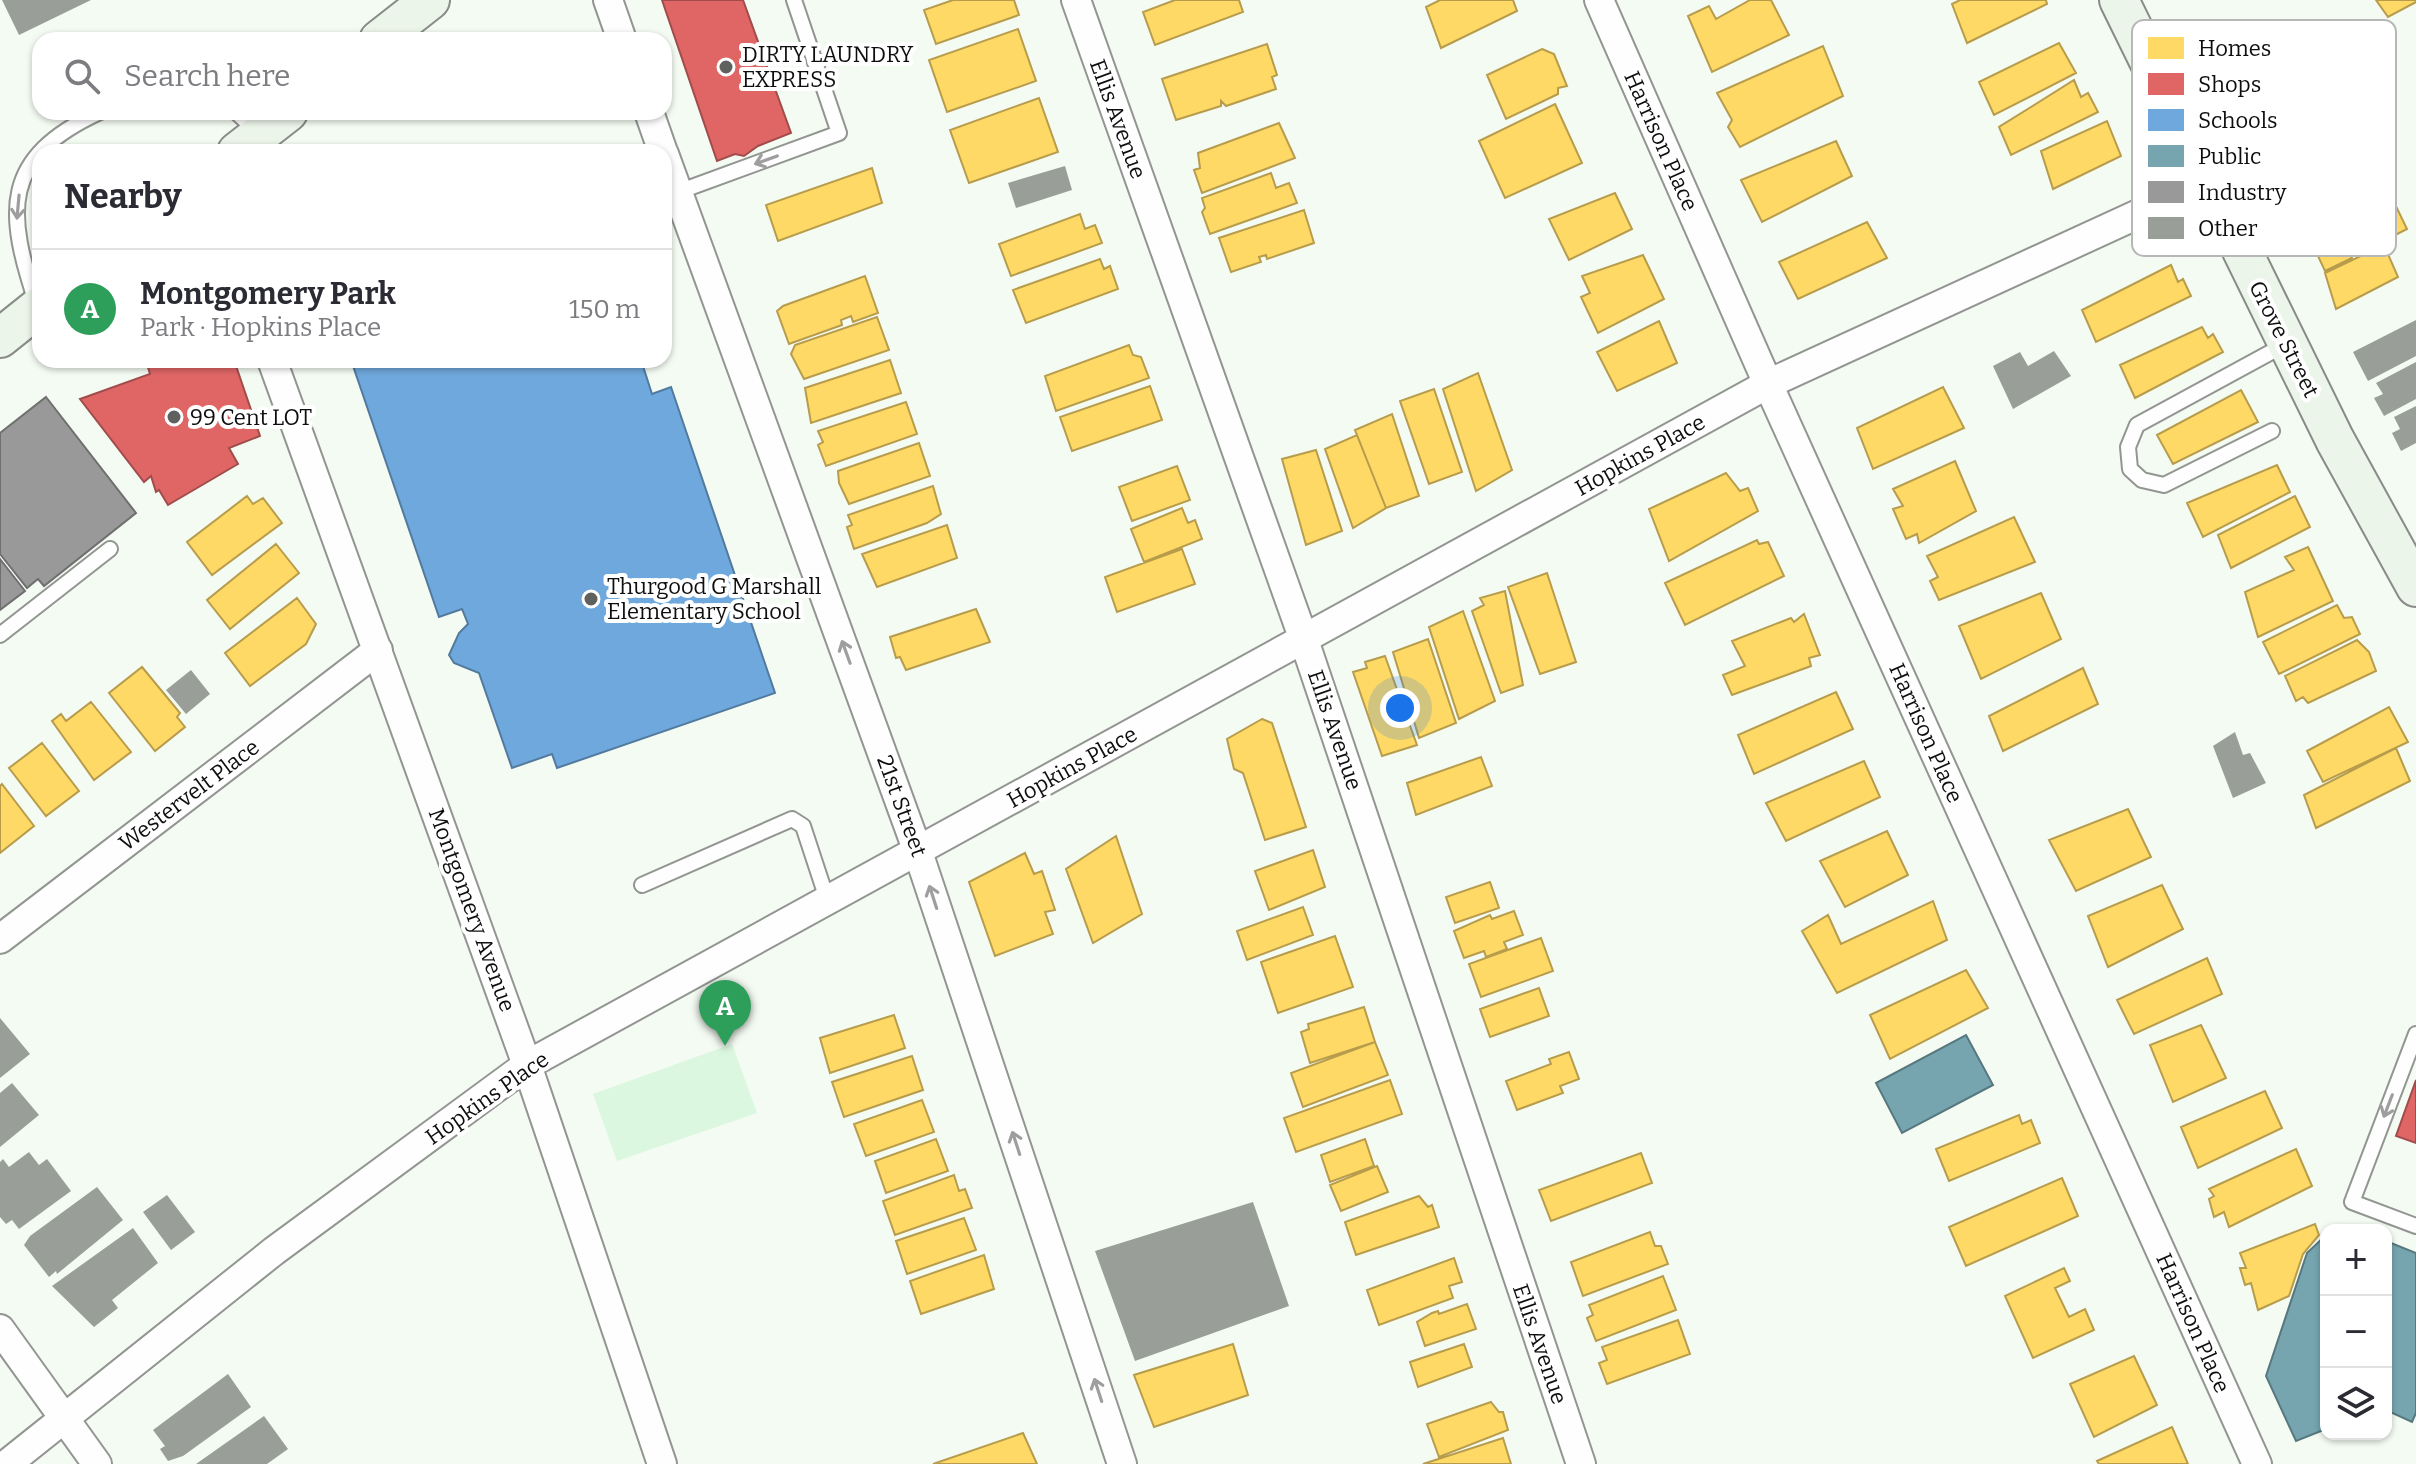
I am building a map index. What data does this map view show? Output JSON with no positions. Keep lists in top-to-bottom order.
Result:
{
  "streets": {
    "main road": ["Grove Street"],
    "street": [
      "Ellis Avenue",
      "Harrison Place",
      "Hopkins Place",
      "Westervelt Place",
      "21st Street",
      "Montgomery Avenue"
    ]
  },
  "crossings": [
    ["Ellis Avenue", "Hopkins Place"],
    ["Harrison Place", "Hopkins Place"],
    ["Hopkins Place", "21st Street"],
    ["Hopkins Place", "Montgomery Avenue"],
    ["Westervelt Place", "Montgomery Avenue"]
  ],
  "one_way": ["21st Street"],
  "places": ["DIRTY LAUNDRY EXPRESS", "99 Cent LOT", "Thurgood G Marshall Elementary School"],
  "legend": [
    "Homes",
    "Shops",
    "Schools",
    "Public",
    "Industry",
    "Other"
  ],
  "page": {
    "search": "Search here",
    "heading": "Nearby",
    "list": [
      {
        "mark": "A",
        "name": "Montgomery Park",
        "note": "Park · Hopkins Place",
        "value": "150 m"
      }
    ],
    "pins": "A",
    "map_buttons": ["+", "−"]
  }
}
